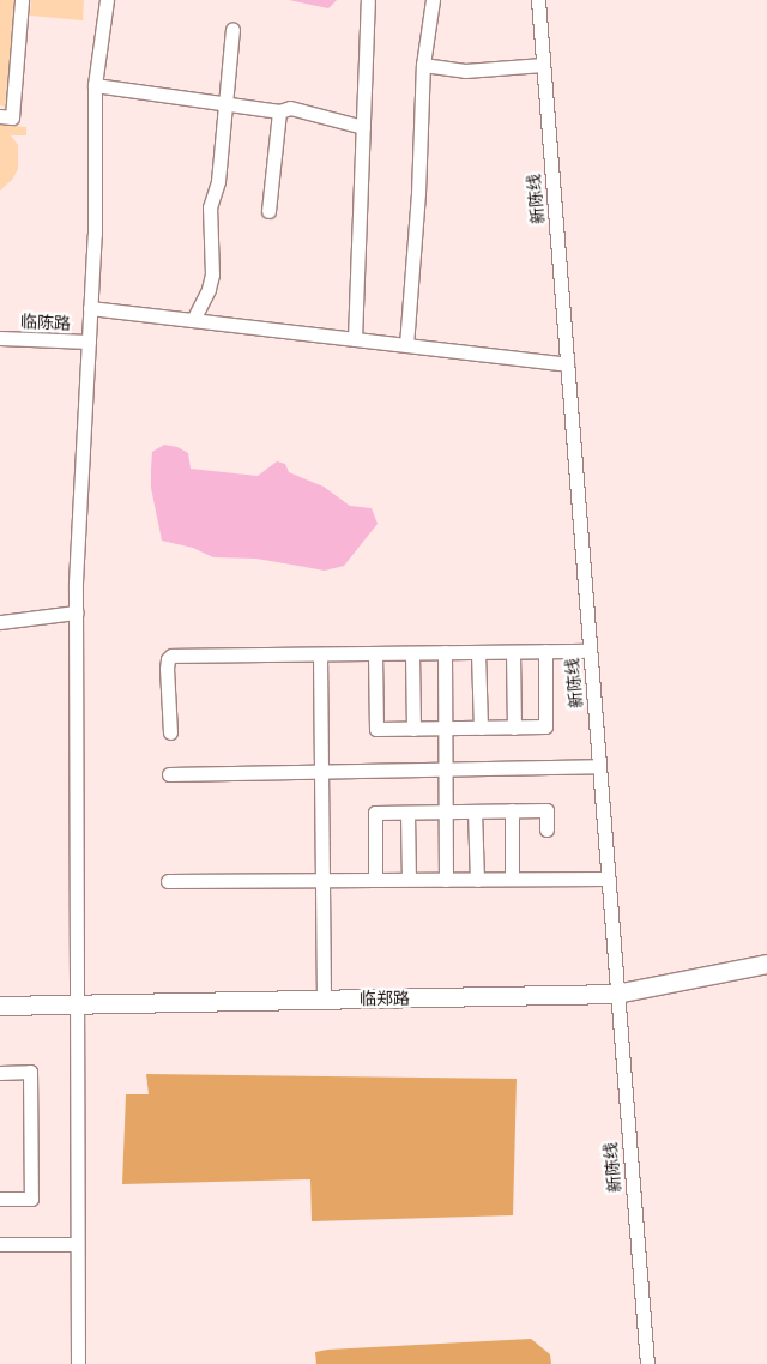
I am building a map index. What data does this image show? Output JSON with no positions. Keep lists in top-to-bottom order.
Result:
{
  "streets": {
    "main road": ["临郑路"],
    "street": ["新陈线", "临陈路"]
  },
  "crossings": [
    ["新陈线", "临郑路"]
  ]
}
